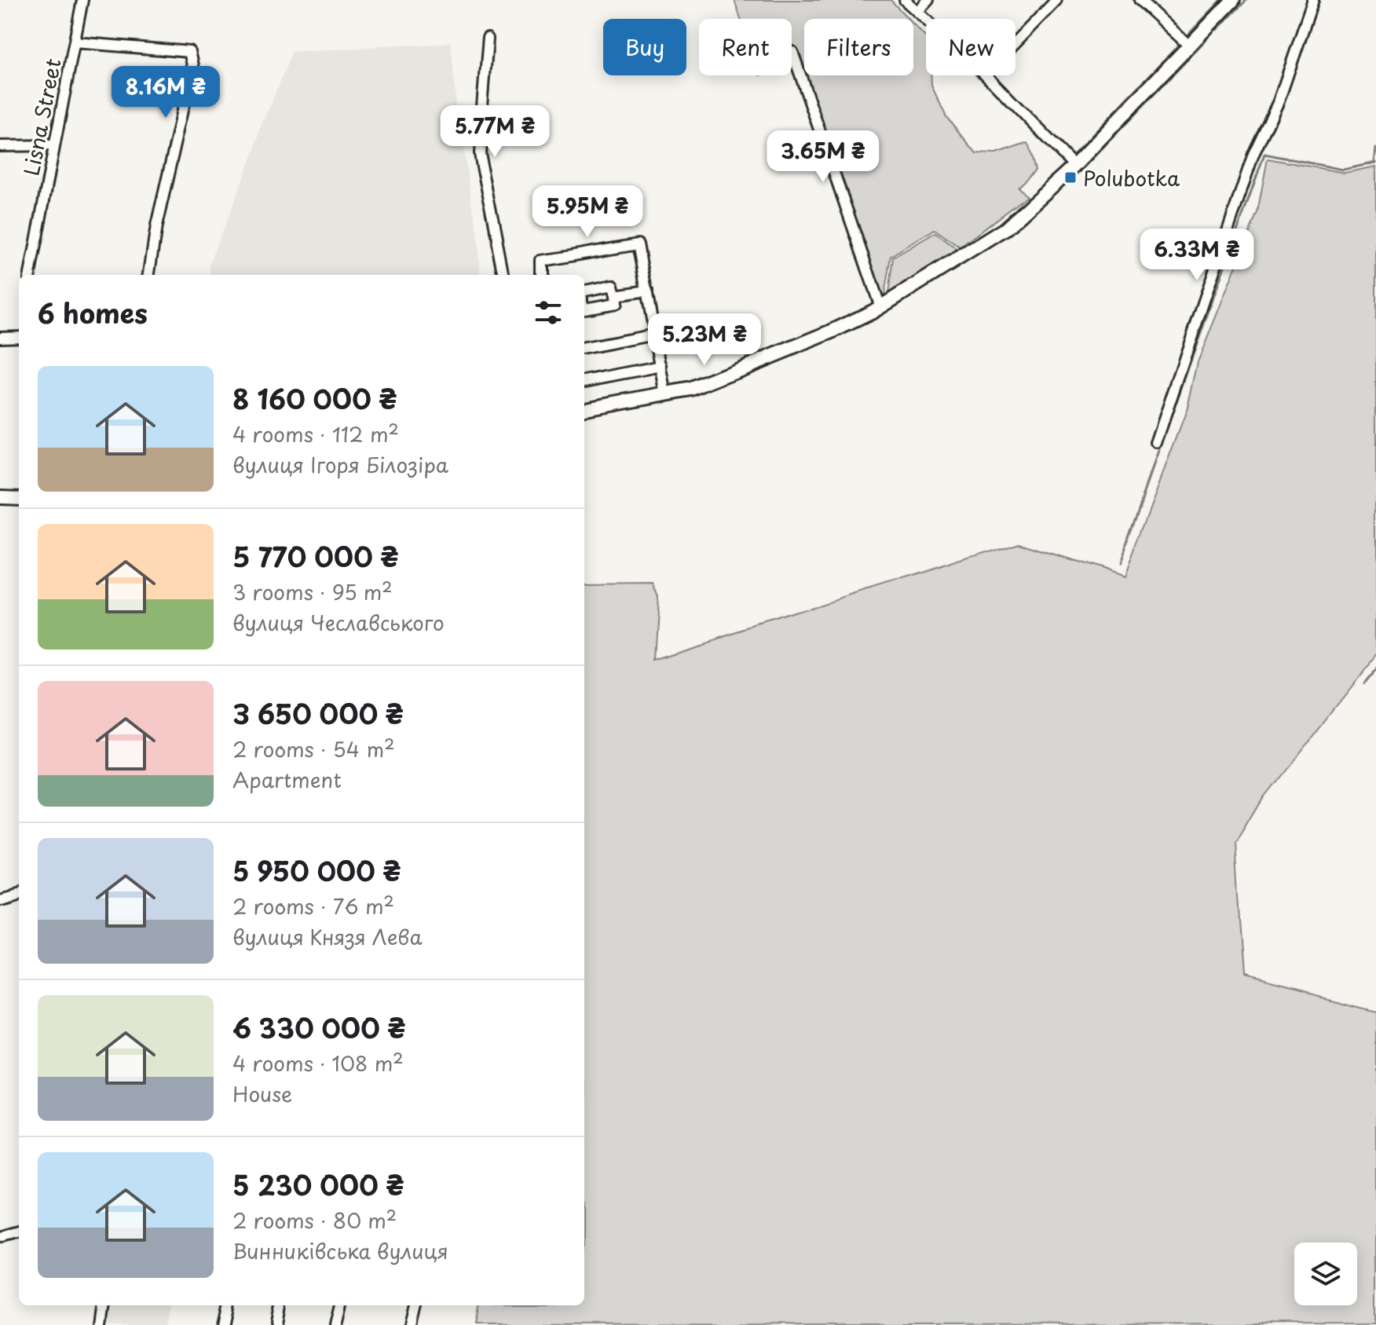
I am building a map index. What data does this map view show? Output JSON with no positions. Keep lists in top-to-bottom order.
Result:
{
  "streets": {
    "street": ["Lisna Street"]
  },
  "places": {
    "transit": ["Polubotka"]
  },
  "page": {
    "chip": [
      "Buy",
      "Rent",
      "Filters",
      "New"
    ],
    "price": [
      "8.16M ₴",
      "5.77M ₴",
      "3.65M ₴",
      "5.95M ₴",
      "6.33M ₴",
      "5.23M ₴"
    ],
    "heading": "6 homes",
    "list": [
      {
        "name": "8 160 000 ₴",
        "note": "4 rooms · 112 m² · вулиця Ігоря Білозіра"
      },
      {
        "name": "5 770 000 ₴",
        "note": "3 rooms · 95 m² · вулиця Чеславського"
      },
      {
        "name": "3 650 000 ₴",
        "note": "2 rooms · 54 m² · Apartment"
      },
      {
        "name": "5 950 000 ₴",
        "note": "2 rooms · 76 m² · вулиця Князя Лева"
      },
      {
        "name": "6 330 000 ₴",
        "note": "4 rooms · 108 m² · House"
      },
      {
        "name": "5 230 000 ₴",
        "note": "2 rooms · 80 m² · Винниківська вулиця"
      }
    ]
  }
}
